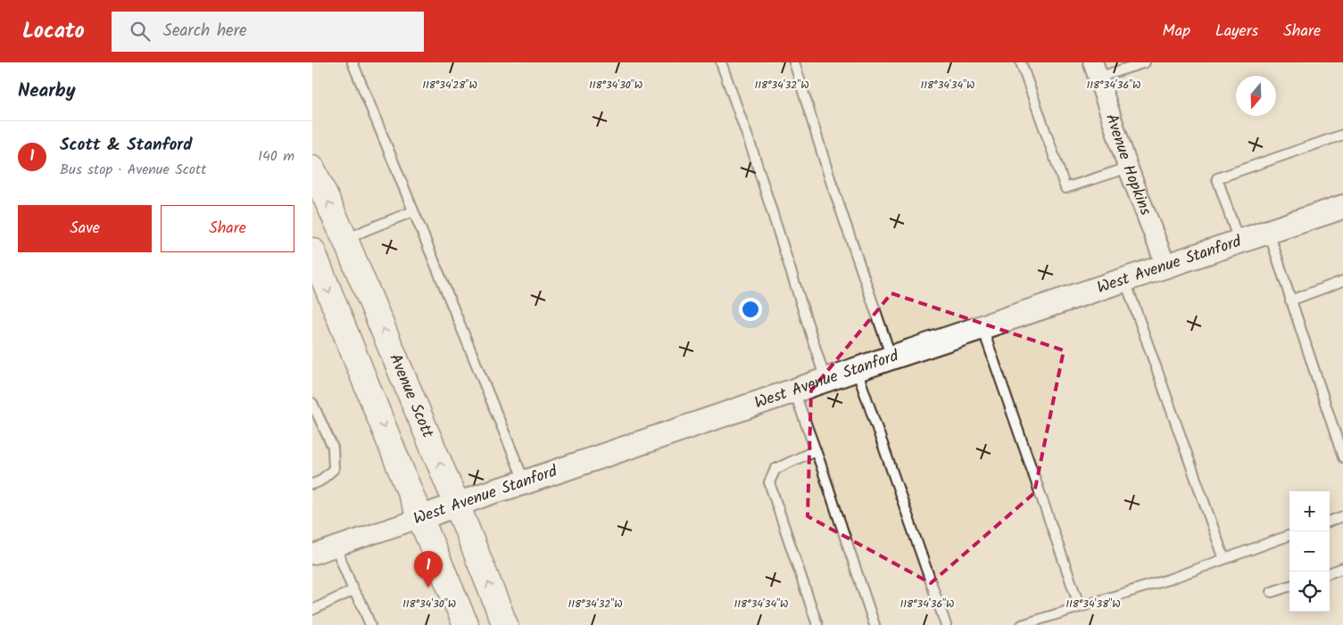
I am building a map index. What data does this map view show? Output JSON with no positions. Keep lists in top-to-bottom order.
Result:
{
  "streets": {
    "main road": ["Avenue Scott"],
    "street": ["Avenue Hopkins", "West Avenue Stanford"]
  },
  "crossings": [
    ["Avenue Hopkins", "West Avenue Stanford"],
    ["West Avenue Stanford", "Avenue Scott"]
  ],
  "north": "bottom",
  "page": {
    "header": "Locato",
    "search": "Search here",
    "nav": ["Map", "Layers", "Share"],
    "heading": "Nearby",
    "list": [
      {
        "mark": "1",
        "name": "Scott & Stanford",
        "note": "Bus stop · Avenue Scott",
        "value": "140 m"
      }
    ],
    "buttons": ["Save", "Share"],
    "map_buttons": ["+", "−"],
    "pins": "1"
  },
  "coordinates": [
    "118°34'30\"W",
    "118°34'34\"W",
    "118°34'28\"W",
    "118°34'32\"W",
    "118°34'36\"W",
    "118°34'38\"W"
  ]
}
